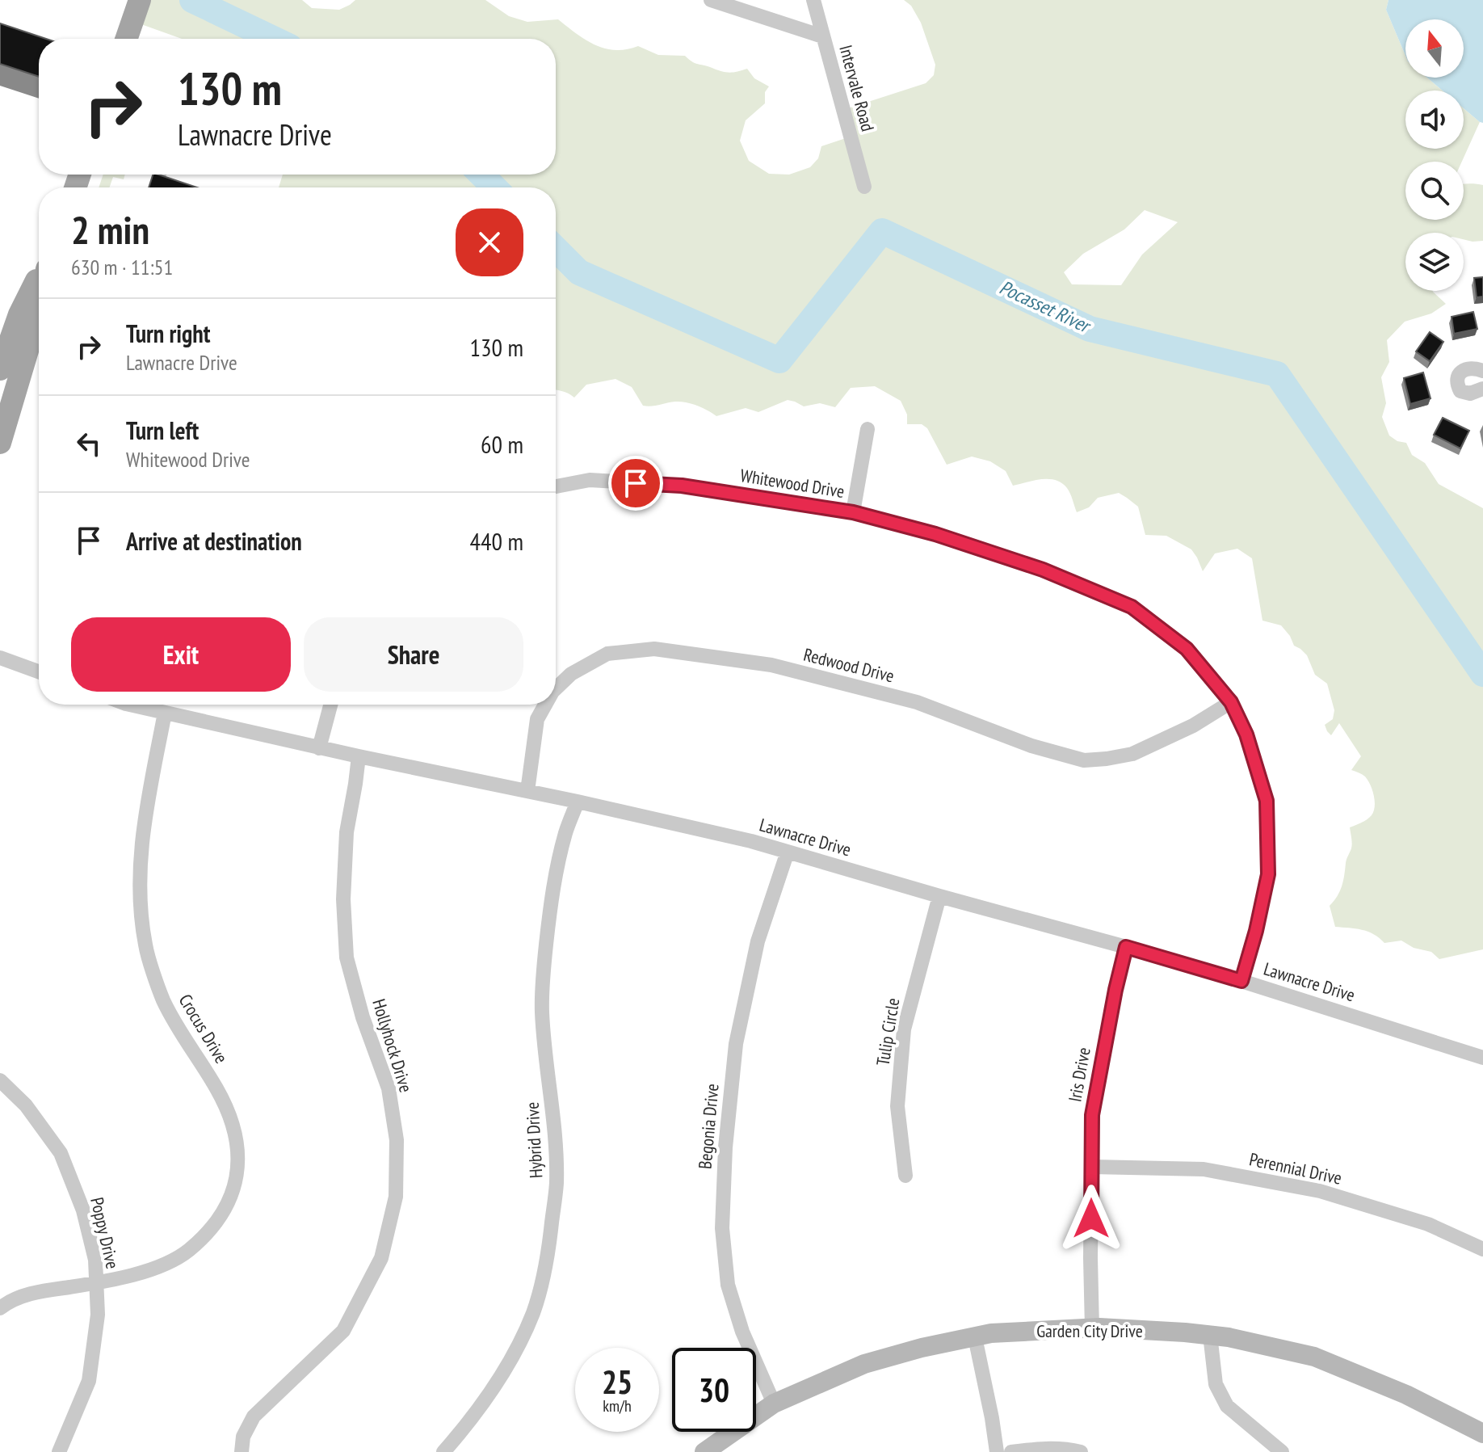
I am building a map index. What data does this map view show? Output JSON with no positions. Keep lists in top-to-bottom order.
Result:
{
  "streets": {
    "street": [
      "Intervale Road",
      "Whitewood Drive",
      "Redwood Drive",
      "Lawnacre Drive",
      "Crocus Drive",
      "Tulip Circle",
      "Hollyhock Drive",
      "Iris Drive",
      "Begonia Drive",
      "Hybrid Drive",
      "Perennial Drive",
      "Poppy Drive",
      "Garden City Drive"
    ]
  },
  "crossings": [
    ["Whitewood Drive", "Redwood Drive"],
    ["Whitewood Drive", "Lawnacre Drive"],
    ["Redwood Drive", "Lawnacre Drive"],
    ["Lawnacre Drive", "Crocus Drive"],
    ["Lawnacre Drive", "Tulip Circle"],
    ["Lawnacre Drive", "Hollyhock Drive"],
    ["Lawnacre Drive", "Iris Drive"],
    ["Lawnacre Drive", "Begonia Drive"],
    ["Lawnacre Drive", "Hybrid Drive"],
    ["Crocus Drive", "Poppy Drive"],
    ["Iris Drive", "Perennial Drive"],
    ["Iris Drive", "Garden City Drive"],
    ["Begonia Drive", "Garden City Drive"]
  ],
  "water": ["Pocasset River"],
  "north": "top",
  "page": {
    "turn": ["130 m", "Lawnacre Drive"],
    "heading": ["2 min", "630 m · 11:51"],
    "list": [
      {
        "name": "Turn right",
        "note": "Lawnacre Drive",
        "value": "130 m"
      },
      {
        "name": "Turn left",
        "note": "Whitewood Drive",
        "value": "60 m"
      },
      {
        "name": "Arrive at destination",
        "value": "440 m"
      }
    ],
    "buttons": ["Exit", "Share"],
    "speed": "25 km/h",
    "limit": "30"
  }
}
